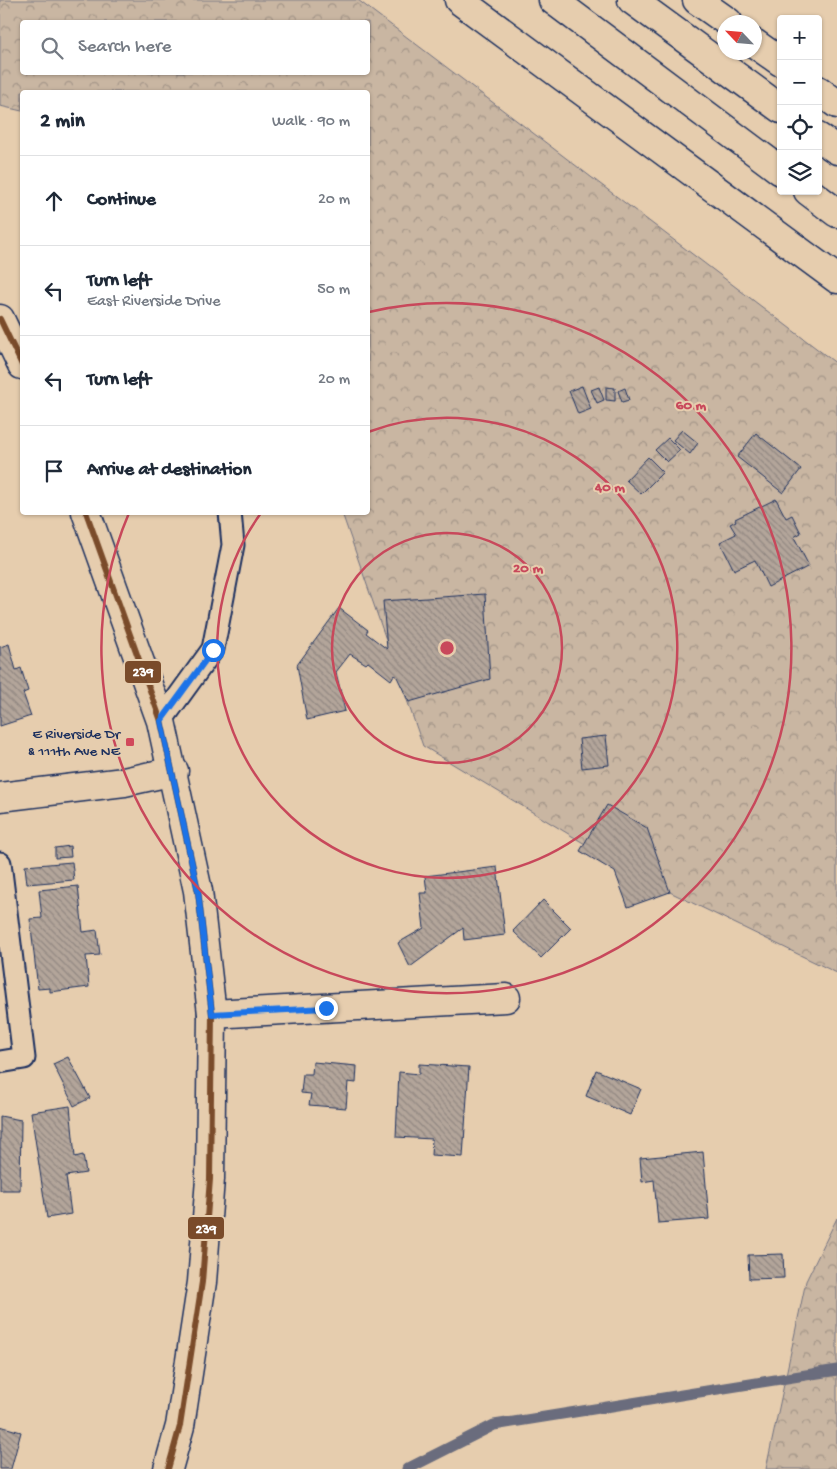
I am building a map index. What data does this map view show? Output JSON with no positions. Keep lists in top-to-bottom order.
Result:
{
  "places": {
    "transit": ["E Riverside Dr & 111th Ave NE"]
  },
  "lines": ["transit line 239"],
  "north": "top left",
  "page": {
    "map_buttons": ["+", "−"],
    "search": "Search here",
    "heading": ["2 min", "Walk · 90 m"],
    "list": [
      ["Continue", "20 m"],
      ["Turn left", "East Riverside Drive", "50 m"],
      ["Turn left", "20 m"],
      "Arrive at destination"
    ]
  },
  "rings": ["60 m", "40 m", "20 m"]
}
